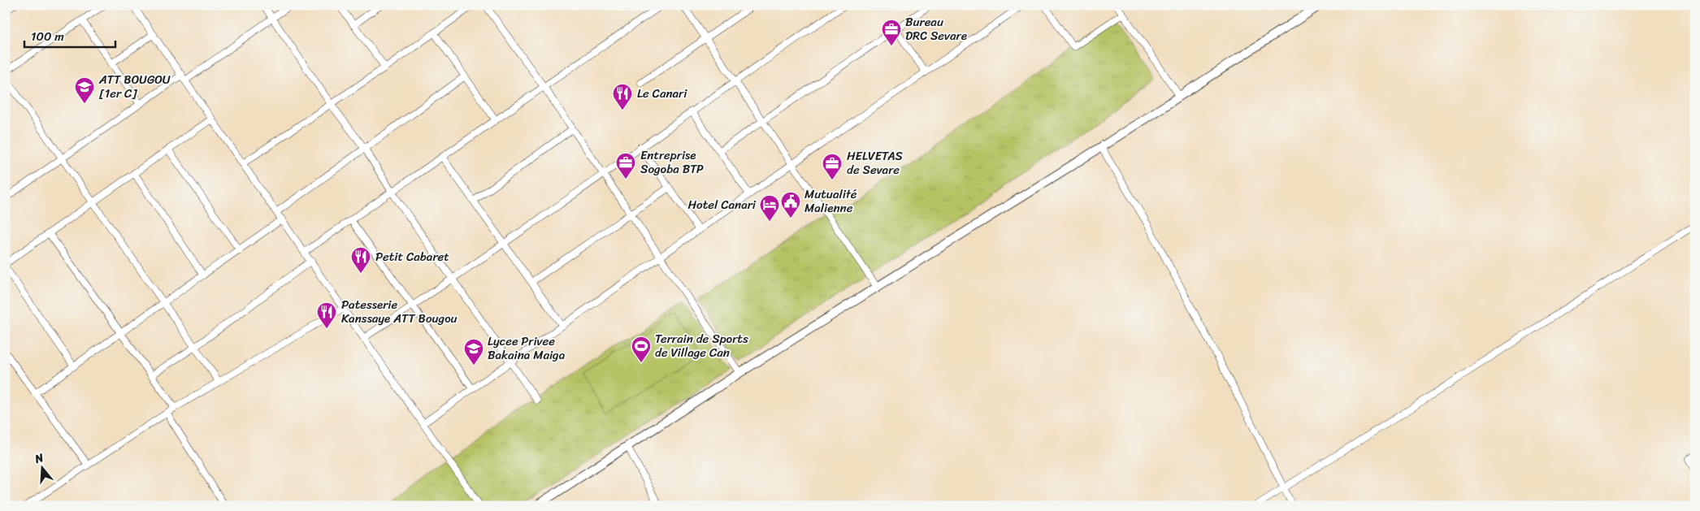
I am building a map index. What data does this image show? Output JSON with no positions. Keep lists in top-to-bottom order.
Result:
{
  "places": {
    "office": ["Bureau DRC Sevare", "Entreprise Sogoba BTP", "HELVETAS de Sevare"],
    "school or university": ["ATT BOUGOU [1er C]", "Lycee Privee Bakaina Maiga"],
    "restaurant": ["Le Canari", "Petit Cabaret", "Patesserie Kanssaye ATT Bougou"],
    "public building": ["Mutualité Malienne"],
    "hotel": ["Hotel Canari"],
    "sports": ["Terrain de Sports de Village Can"]
  },
  "scale_bar": "100 m",
  "north": "top"
}
